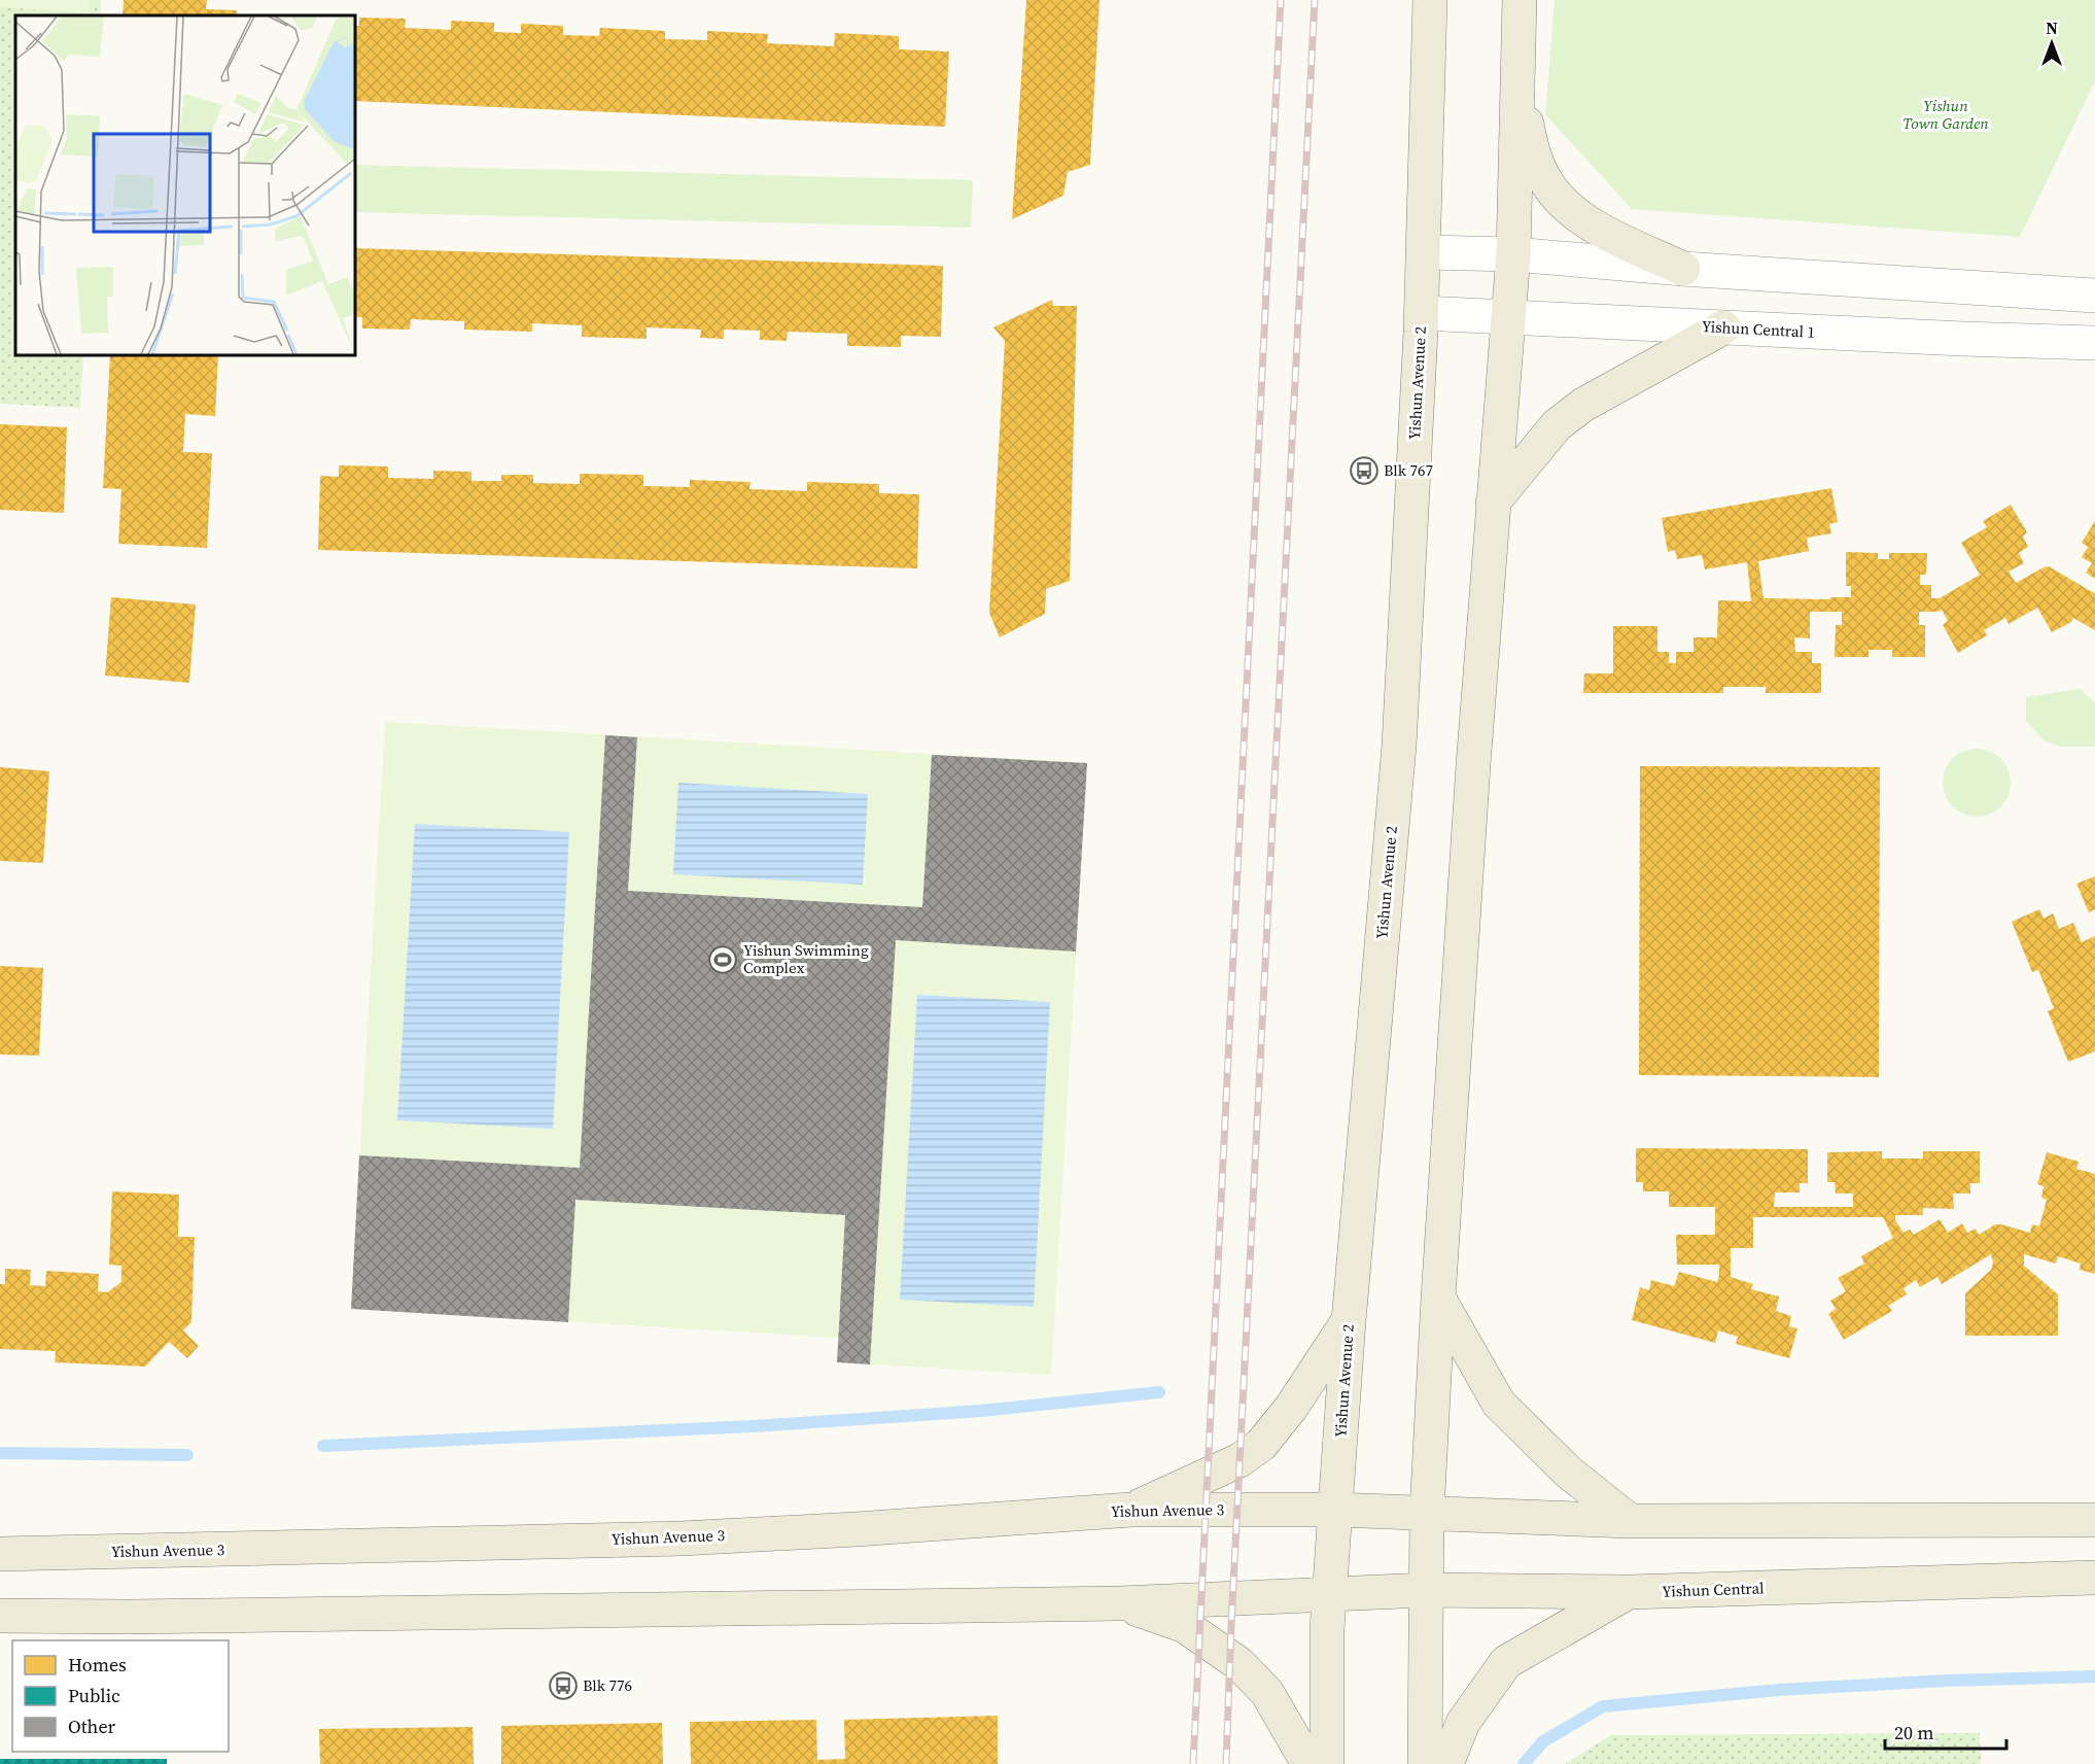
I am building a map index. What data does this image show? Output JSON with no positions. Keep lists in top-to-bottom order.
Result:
{
  "streets": {
    "main road": ["Yishun Avenue 2", "Yishun Avenue 3", "Yishun Central"],
    "street": ["Yishun Central 1"]
  },
  "crossings": [
    ["Yishun Central 1", "Yishun Avenue 2"],
    ["Yishun Avenue 2", "Yishun Avenue 3"],
    ["Yishun Avenue 2", "Yishun Central"]
  ],
  "parks": ["Yishun Town Garden"],
  "places": {
    "bus stop": ["Blk 767", "Blk 776"],
    "sports": ["Yishun Swimming Complex"]
  },
  "legend": ["Homes", "Public", "Other"],
  "scale_bar": "20 m",
  "north": "top"
}
